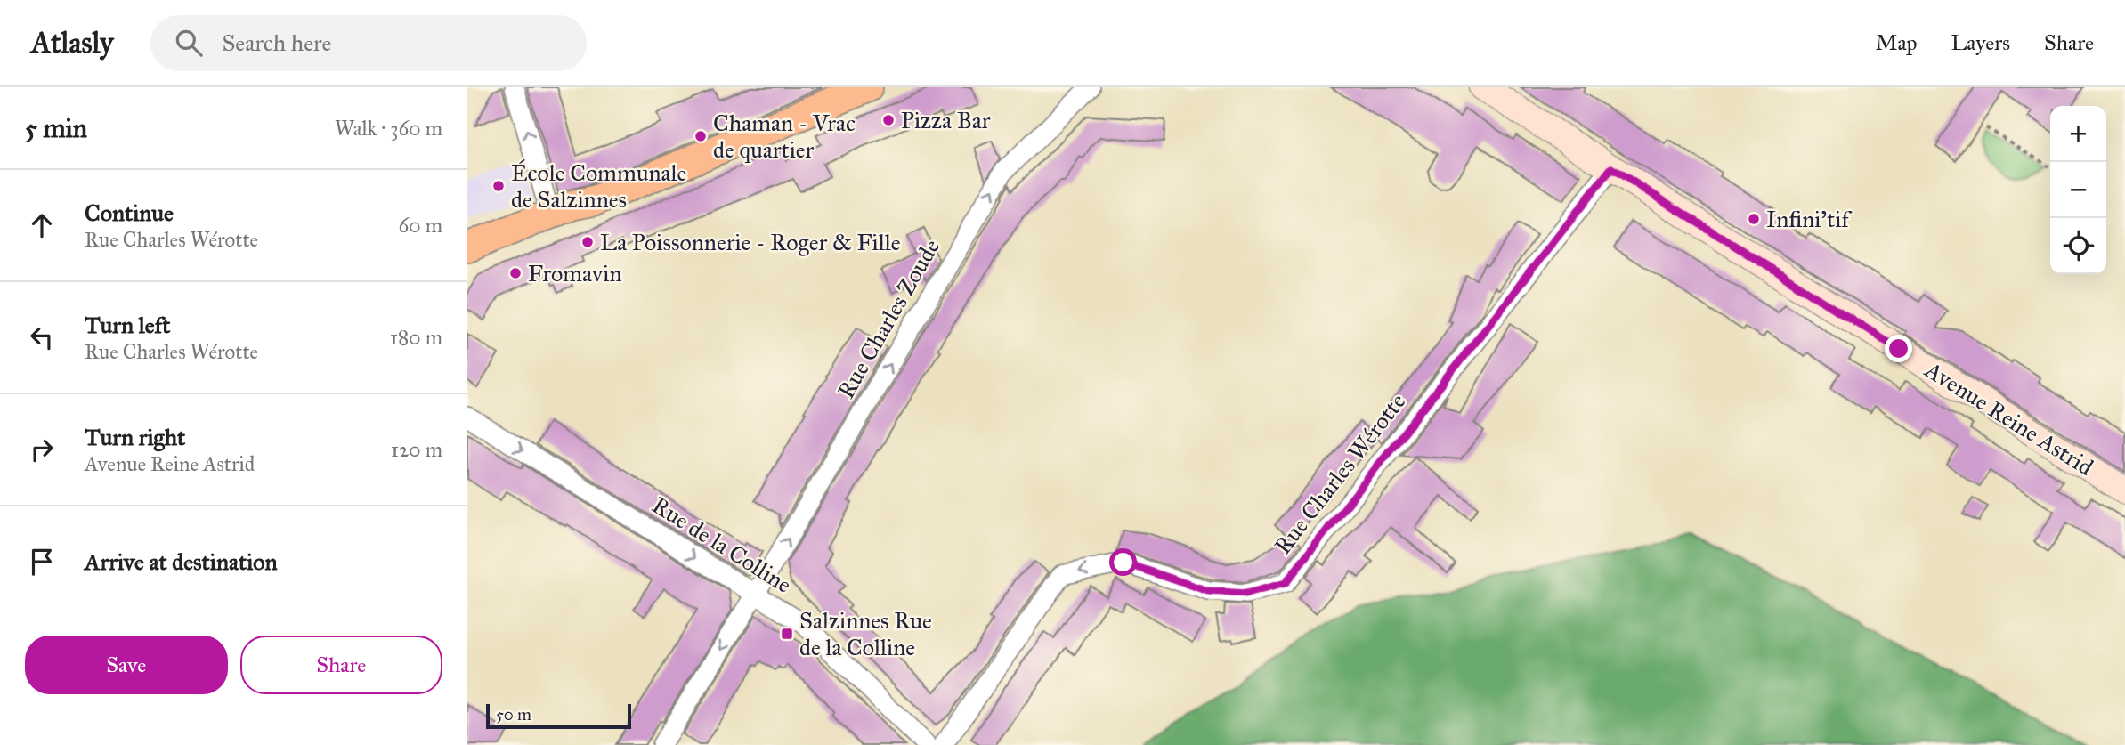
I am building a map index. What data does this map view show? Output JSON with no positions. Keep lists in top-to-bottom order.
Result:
{
  "streets": {
    "main road": ["Avenue Reine Astrid"],
    "street": ["Rue Charles Zoude", "Rue Charles Wérotte", "Rue de la Colline"]
  },
  "crossings": [
    ["Rue Charles Zoude", "Rue de la Colline"],
    ["Avenue Reine Astrid", "Rue Charles Wérotte"]
  ],
  "one_way": ["Rue Charles Wérotte", "Rue de la Colline"],
  "places": {
    "other": [
      "Pizza Bar",
      "Chaman - Vrac de quartier",
      "École Communale de Salzinnes",
      "Infini'tif",
      "La Poissonnerie - Roger & Fille",
      "Fromavin"
    ],
    "transit": ["Salzinnes Rue de la Colline"]
  },
  "scale_bar": "50 m",
  "page": {
    "header": "Atlasly",
    "search": "Search here",
    "nav": ["Map", "Layers", "Share"],
    "heading": ["5 min", "Walk · 360 m"],
    "map_buttons": ["+", "−"],
    "list": [
      ["Continue", "Rue Charles Wérotte", "60 m"],
      ["Turn left", "Rue Charles Wérotte", "180 m"],
      ["Turn right", "Avenue Reine Astrid", "120 m"],
      "Arrive at destination"
    ],
    "buttons": ["Save", "Share"],
    "scale": "50 m"
  }
}
